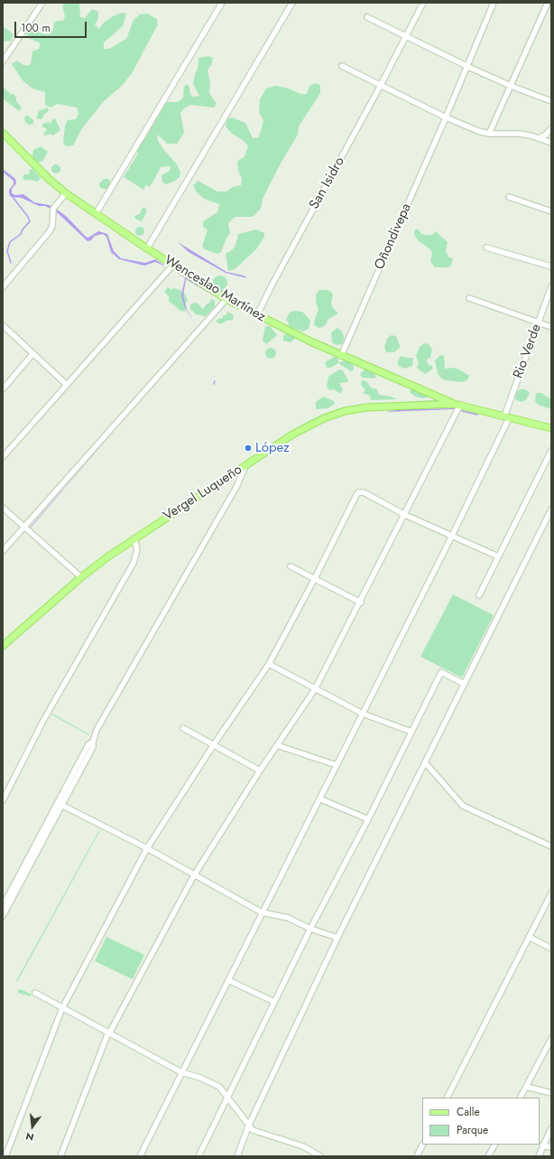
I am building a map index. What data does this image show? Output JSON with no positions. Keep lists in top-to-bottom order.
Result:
{
  "streets": {
    "main road": ["Wenceslao Martínez", "Vergel Luqueño"],
    "street": ["San Isidro", "Oñondivepa", "Rio Verde"]
  },
  "crossings": [
    ["San Isidro", "Wenceslao Martínez"],
    ["Oñondivepa", "Wenceslao Martínez"],
    ["Wenceslao Martínez", "Vergel Luqueño"]
  ],
  "places": ["López"],
  "legend": ["Calle", "Parque"],
  "scale_bar": "100 m",
  "north": "bottom"
}
